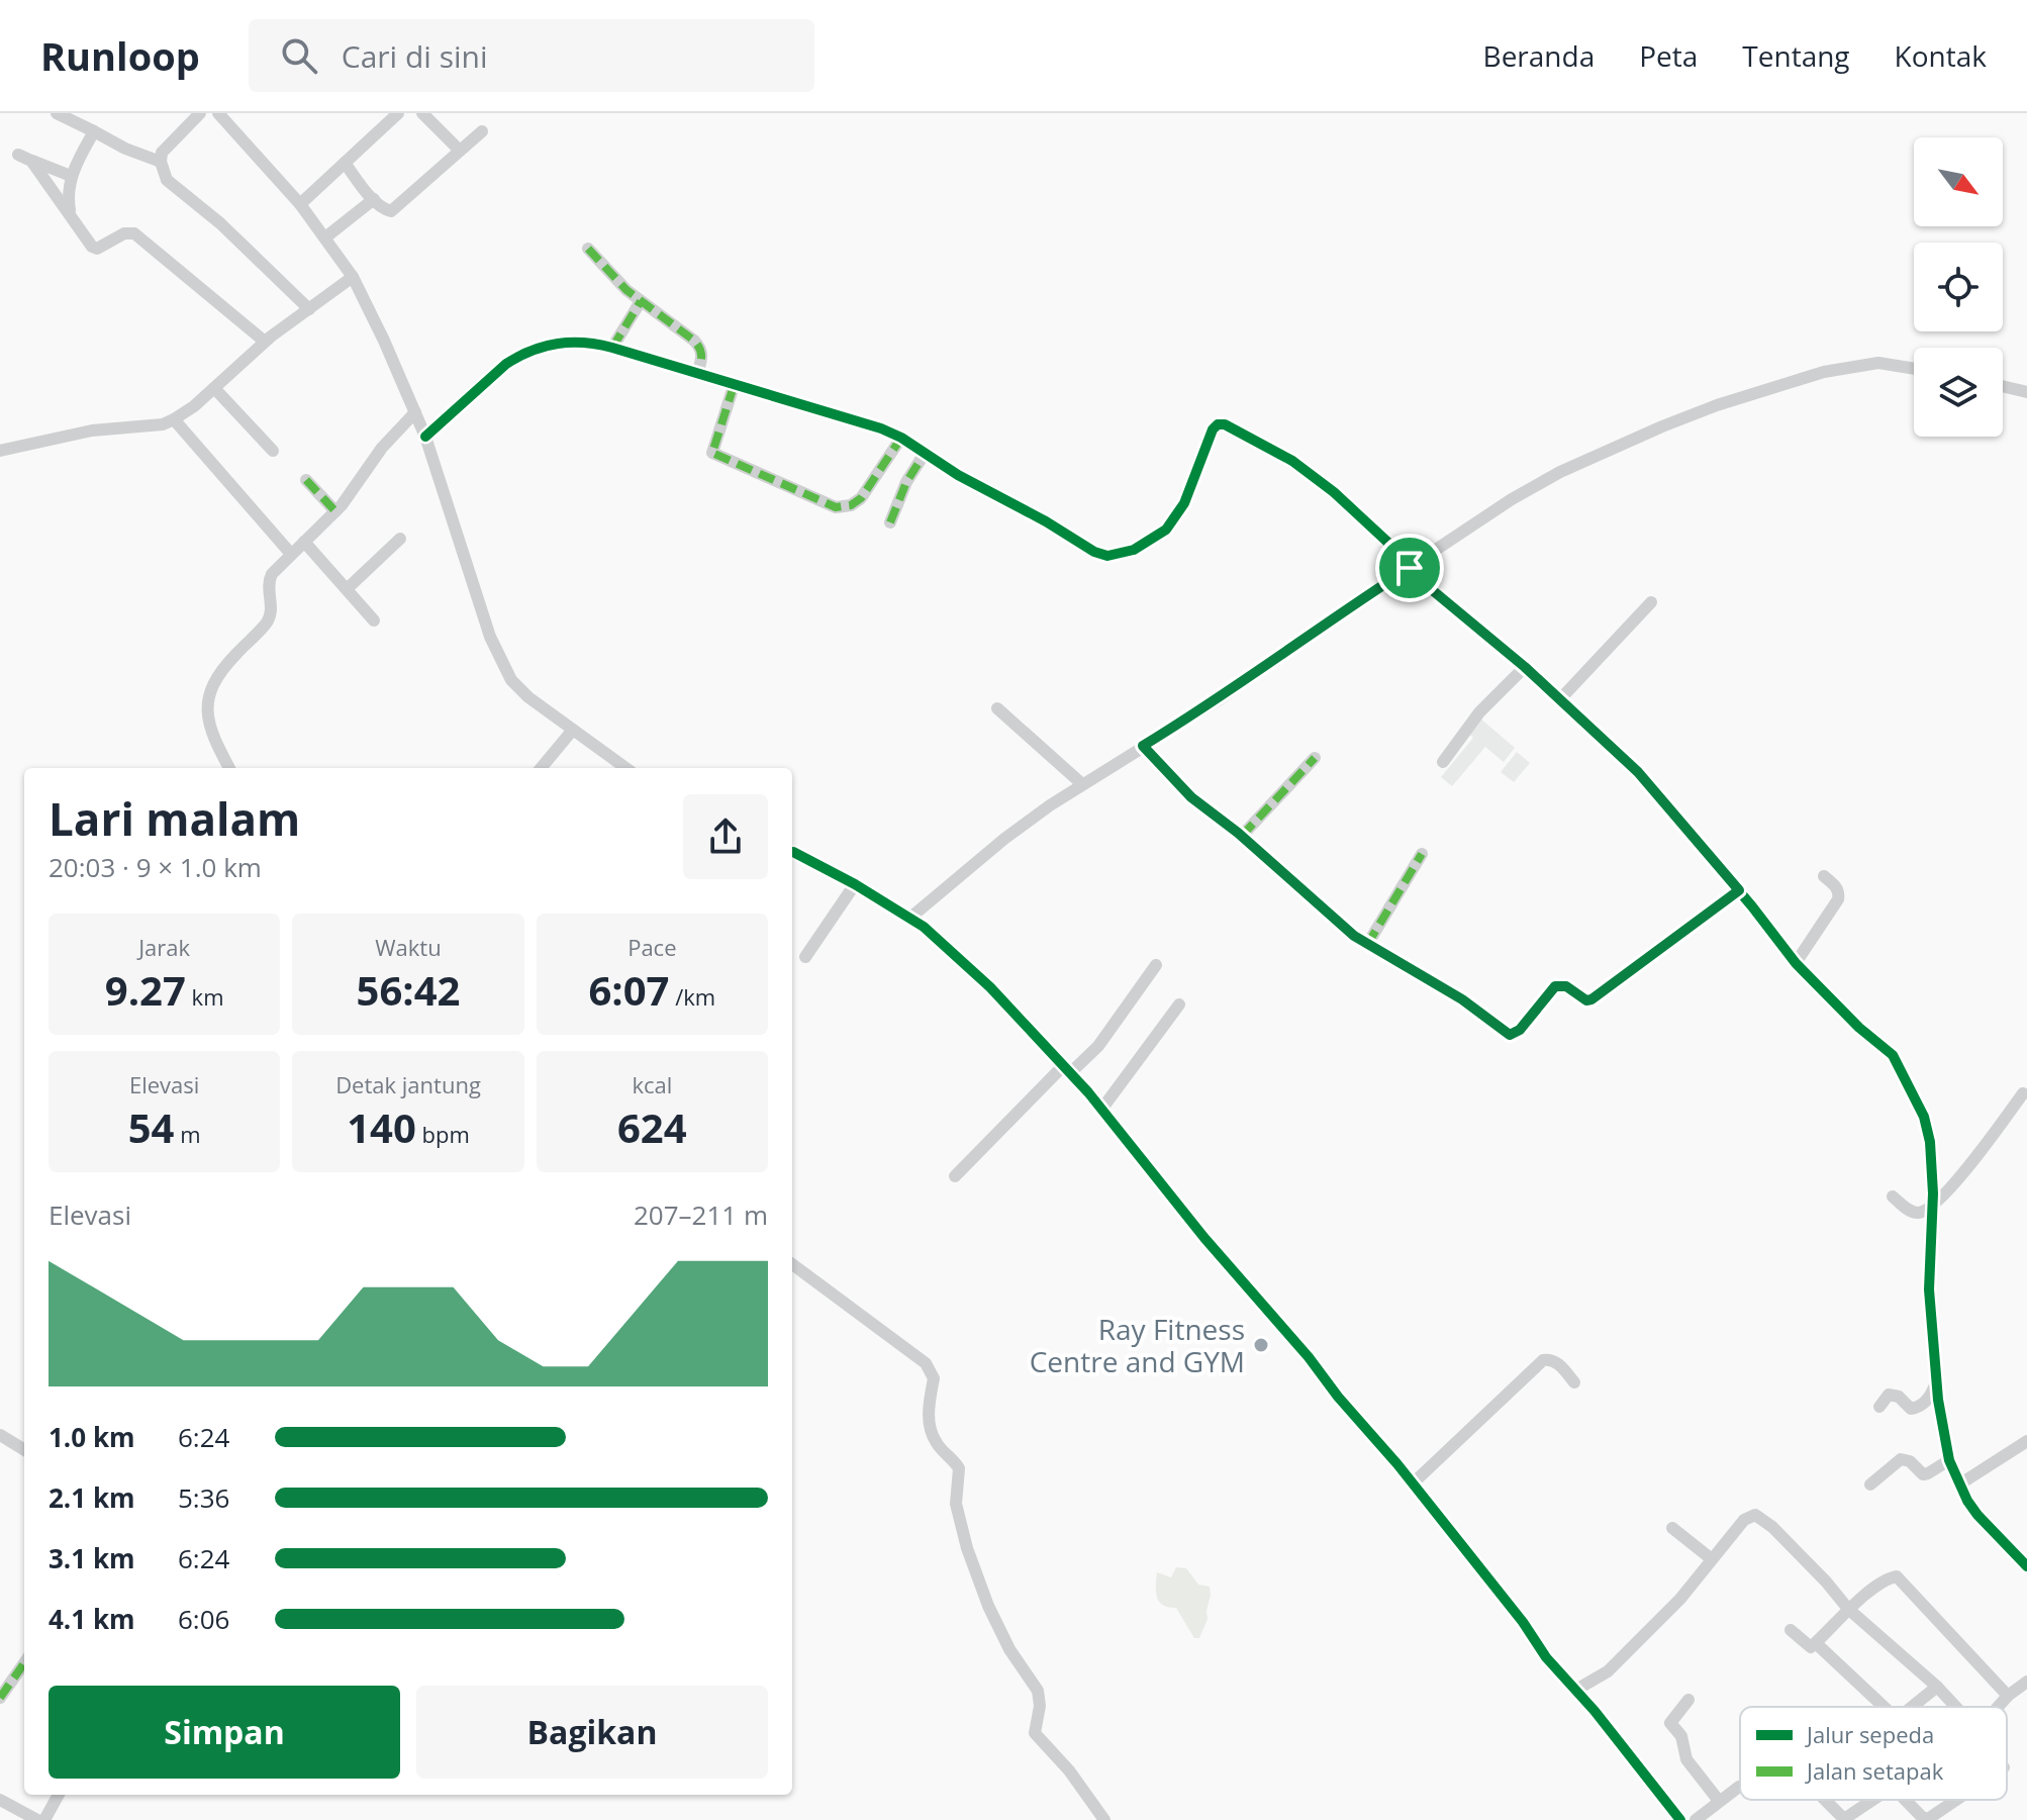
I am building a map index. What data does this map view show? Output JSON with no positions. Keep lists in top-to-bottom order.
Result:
{
  "places": ["Ray Fitness Centre and GYM"],
  "legend": ["Jalur sepeda", "Jalan setapak"],
  "north": "bottom right",
  "page": {
    "header": "Runloop",
    "search": "Cari di sini",
    "nav": [
      "Beranda",
      "Peta",
      "Tentang",
      "Kontak"
    ],
    "heading": ["Lari malam", "20:03 · 9 × 1.0 km"],
    "stats": [
      ["Jarak", "9.27 km"],
      ["Waktu", "56:42"],
      ["Pace", "6:07 /km"],
      ["Elevasi", "54 m"],
      ["Detak jantung", "140 bpm"],
      ["kcal", "624"]
    ],
    "chart": ["Elevasi", "207–211 m"],
    "list": [
      {
        "name": "1.0 km",
        "note": "6:24"
      },
      {
        "name": "2.1 km",
        "note": "5:36"
      },
      {
        "name": "3.1 km",
        "note": "6:24"
      },
      {
        "name": "4.1 km",
        "note": "6:06"
      }
    ],
    "buttons": ["Simpan", "Bagikan"]
  }
}
